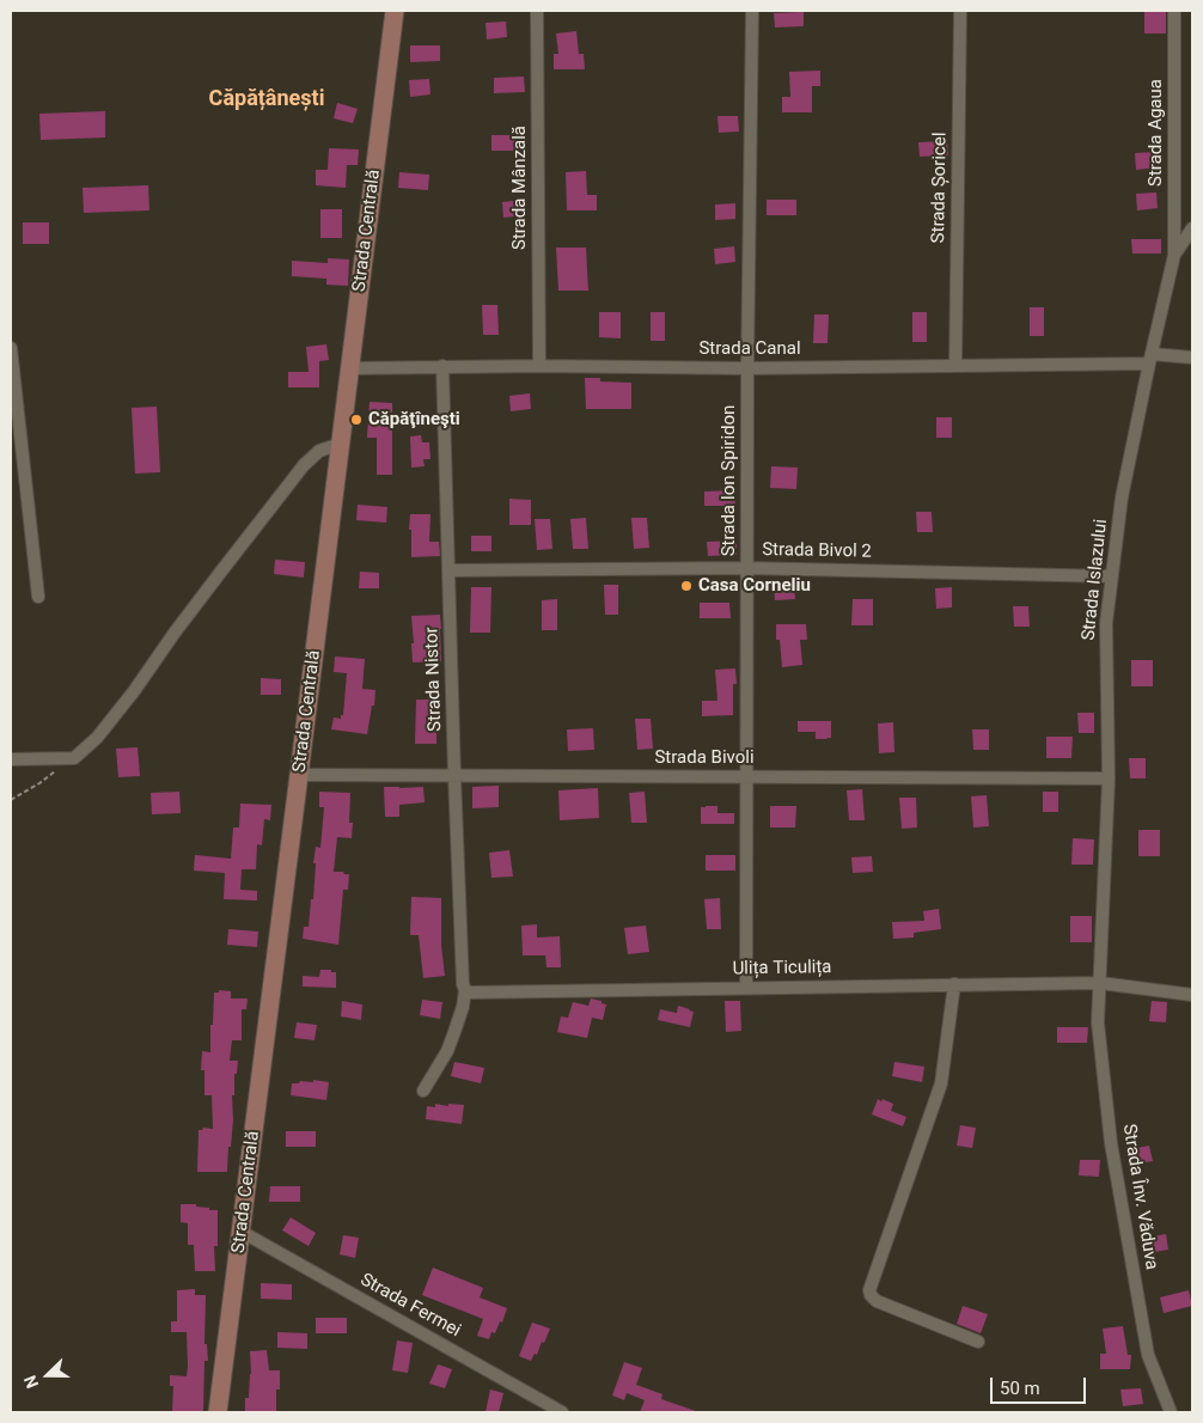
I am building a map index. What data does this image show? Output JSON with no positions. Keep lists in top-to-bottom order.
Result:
{
  "streets": {
    "main road": ["Strada Centrală"],
    "street": [
      "Strada Agaua",
      "Strada Mânzală",
      "Strada Șoricel",
      "Strada Canal",
      "Strada Ion Spiridon",
      "Strada Bivol 2",
      "Strada Islazului",
      "Strada Nistor",
      "Strada Bivoli",
      "Ulița Ticulița",
      "Strada Înv. Văduva",
      "Strada Fermei"
    ]
  },
  "crossings": [
    ["Strada Agaua", "Strada Islazului"],
    ["Strada Mânzală", "Strada Canal"],
    ["Strada Șoricel", "Strada Canal"],
    ["Strada Centrală", "Strada Canal"],
    ["Strada Centrală", "Strada Bivoli"],
    ["Strada Centrală", "Strada Fermei"],
    ["Strada Canal", "Strada Ion Spiridon"],
    ["Strada Canal", "Strada Islazului"],
    ["Strada Canal", "Strada Nistor"],
    ["Strada Ion Spiridon", "Strada Bivol 2"],
    ["Strada Ion Spiridon", "Strada Bivoli"],
    ["Strada Ion Spiridon", "Ulița Ticulița"],
    ["Strada Bivol 2", "Strada Islazului"],
    ["Strada Bivol 2", "Strada Nistor"],
    ["Strada Islazului", "Strada Bivoli"],
    ["Strada Islazului", "Ulița Ticulița"],
    ["Strada Islazului", "Strada Înv. Văduva"],
    ["Strada Nistor", "Strada Bivoli"],
    ["Strada Nistor", "Ulița Ticulița"],
    ["Ulița Ticulița", "Strada Înv. Văduva"]
  ],
  "districts": ["Căpățânești"],
  "places": ["Căpăţîneşti", "Casa Corneliu"],
  "scale_bar": "50 m",
  "north": "left"
}
